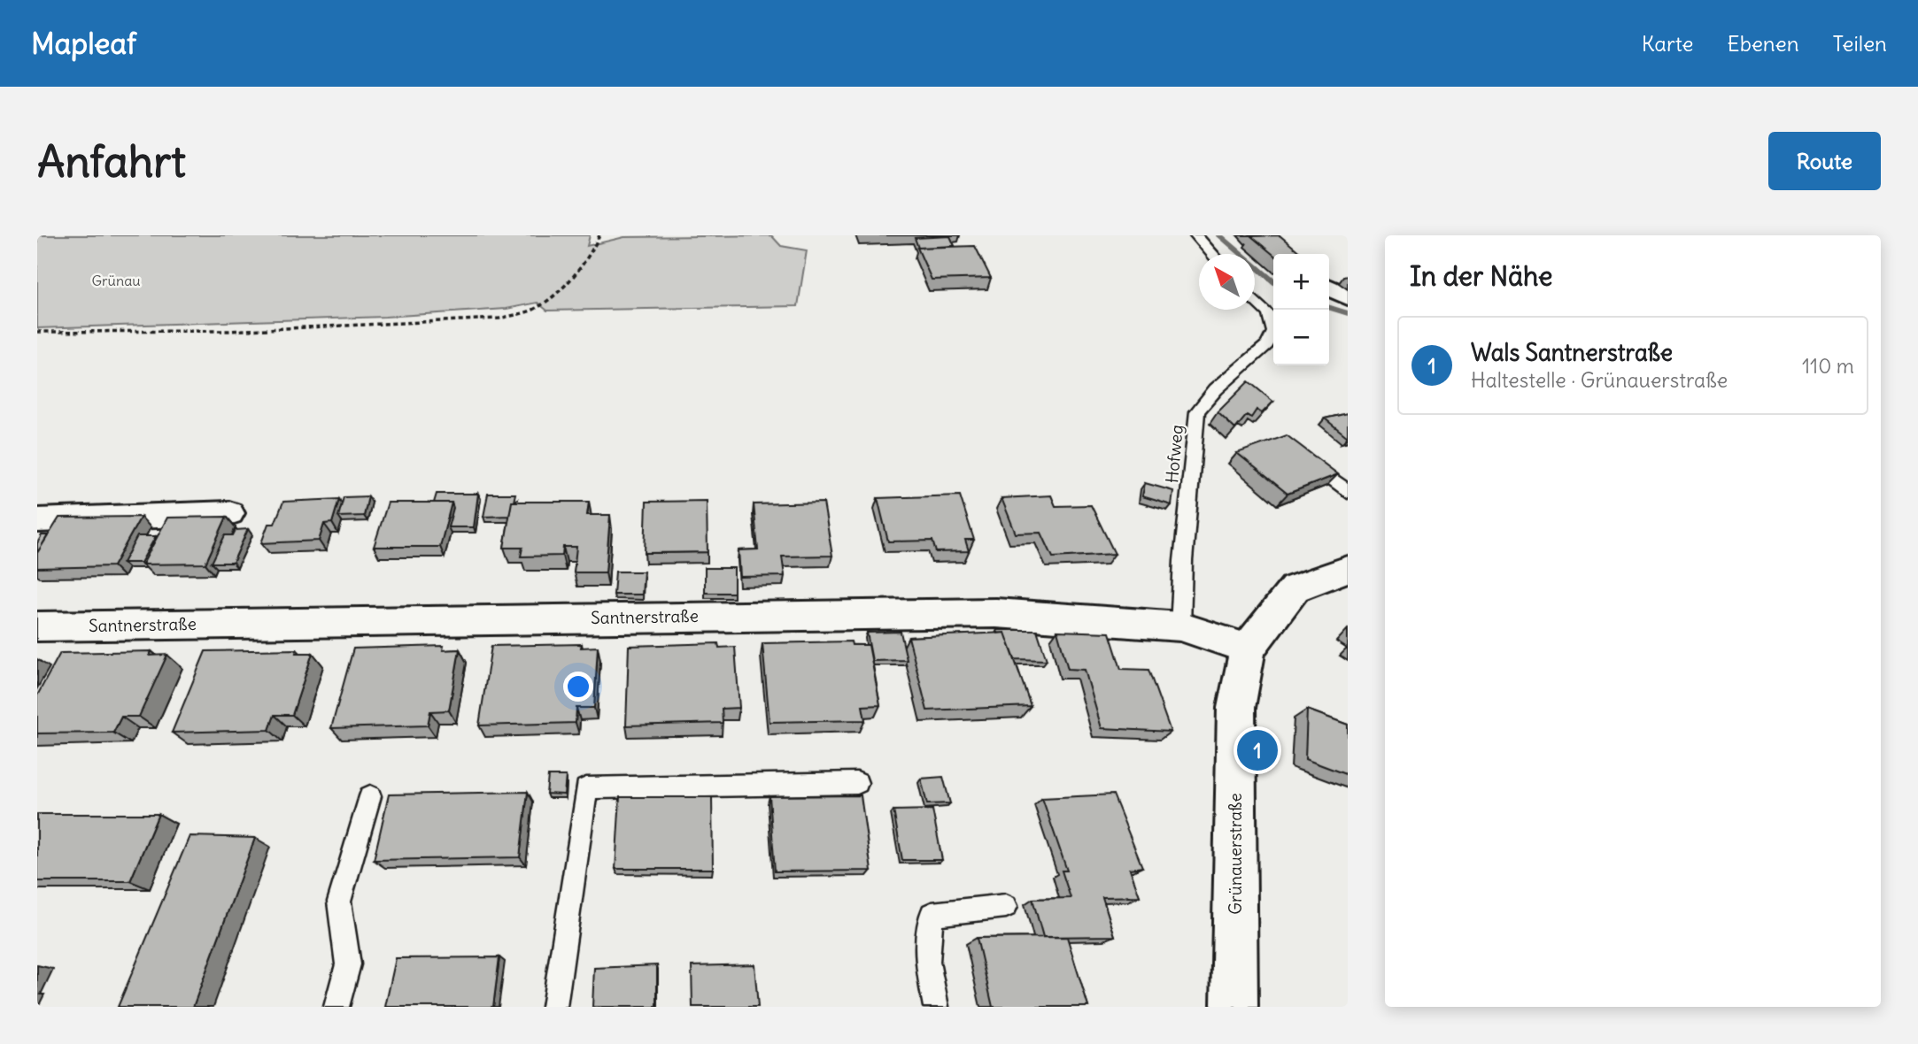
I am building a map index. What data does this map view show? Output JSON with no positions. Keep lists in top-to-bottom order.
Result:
{
  "streets": {
    "street": ["Santnerstraße", "Grünauerstraße"],
    "lane": ["Hofweg"]
  },
  "crossings": [
    ["Hofweg", "Santnerstraße"],
    ["Santnerstraße", "Grünauerstraße"]
  ],
  "parks": ["Grünau"],
  "north": "top left",
  "page": {
    "header": "Mapleaf",
    "nav": ["Karte", "Ebenen", "Teilen"],
    "buttons": "Route",
    "title": "Anfahrt",
    "heading": "In der Nähe",
    "map_buttons": ["+", "−"],
    "list": [
      {
        "mark": "1",
        "name": "Wals Santnerstraße",
        "note": "Haltestelle · Grünauerstraße",
        "value": "110 m"
      }
    ],
    "pins": "1"
  }
}
